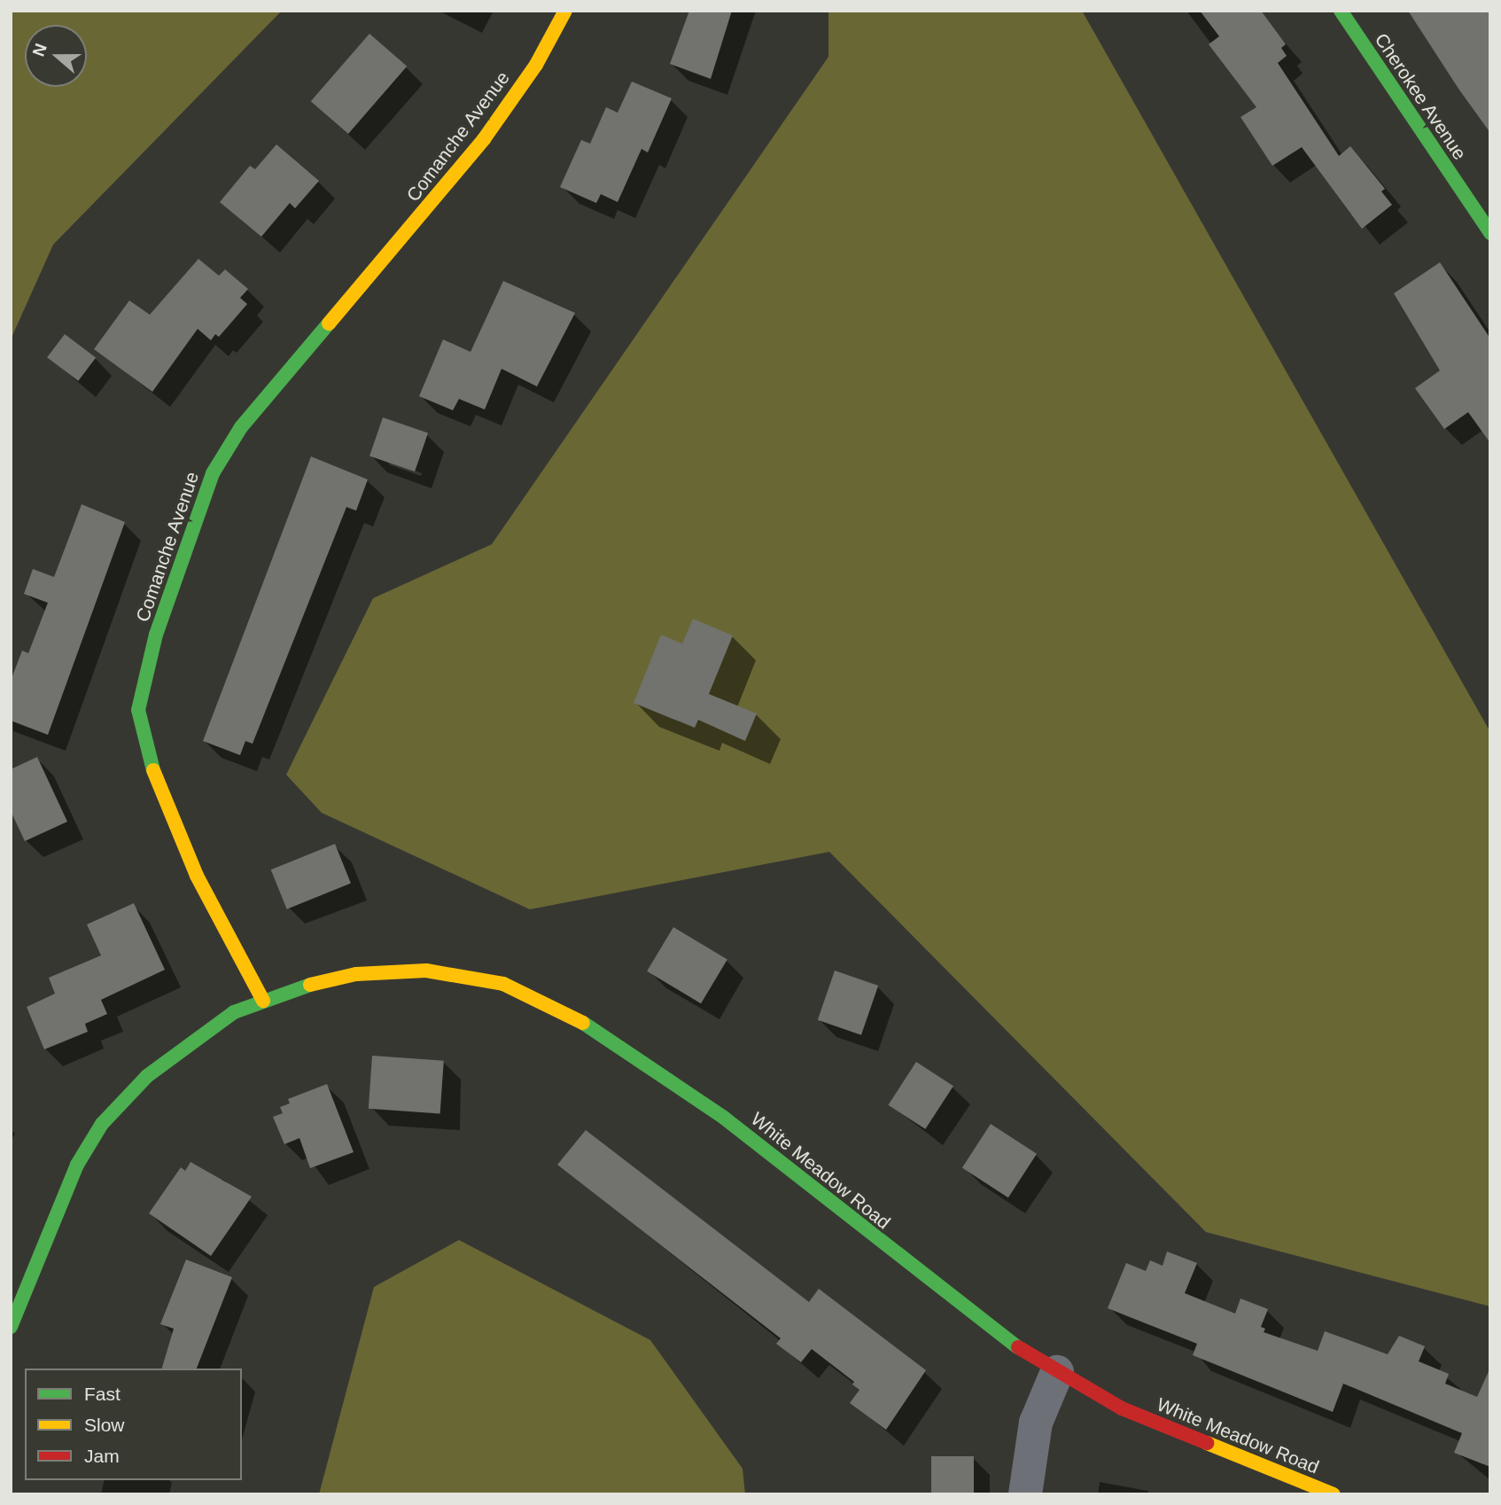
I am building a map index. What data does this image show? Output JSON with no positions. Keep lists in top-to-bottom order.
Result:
{
  "streets": {
    "street": ["Cherokee Avenue", "Comanche Avenue", "White Meadow Road"]
  },
  "crossings": [
    ["Comanche Avenue", "White Meadow Road"]
  ],
  "legend": ["Fast", "Slow", "Jam"],
  "north": "left"
}
